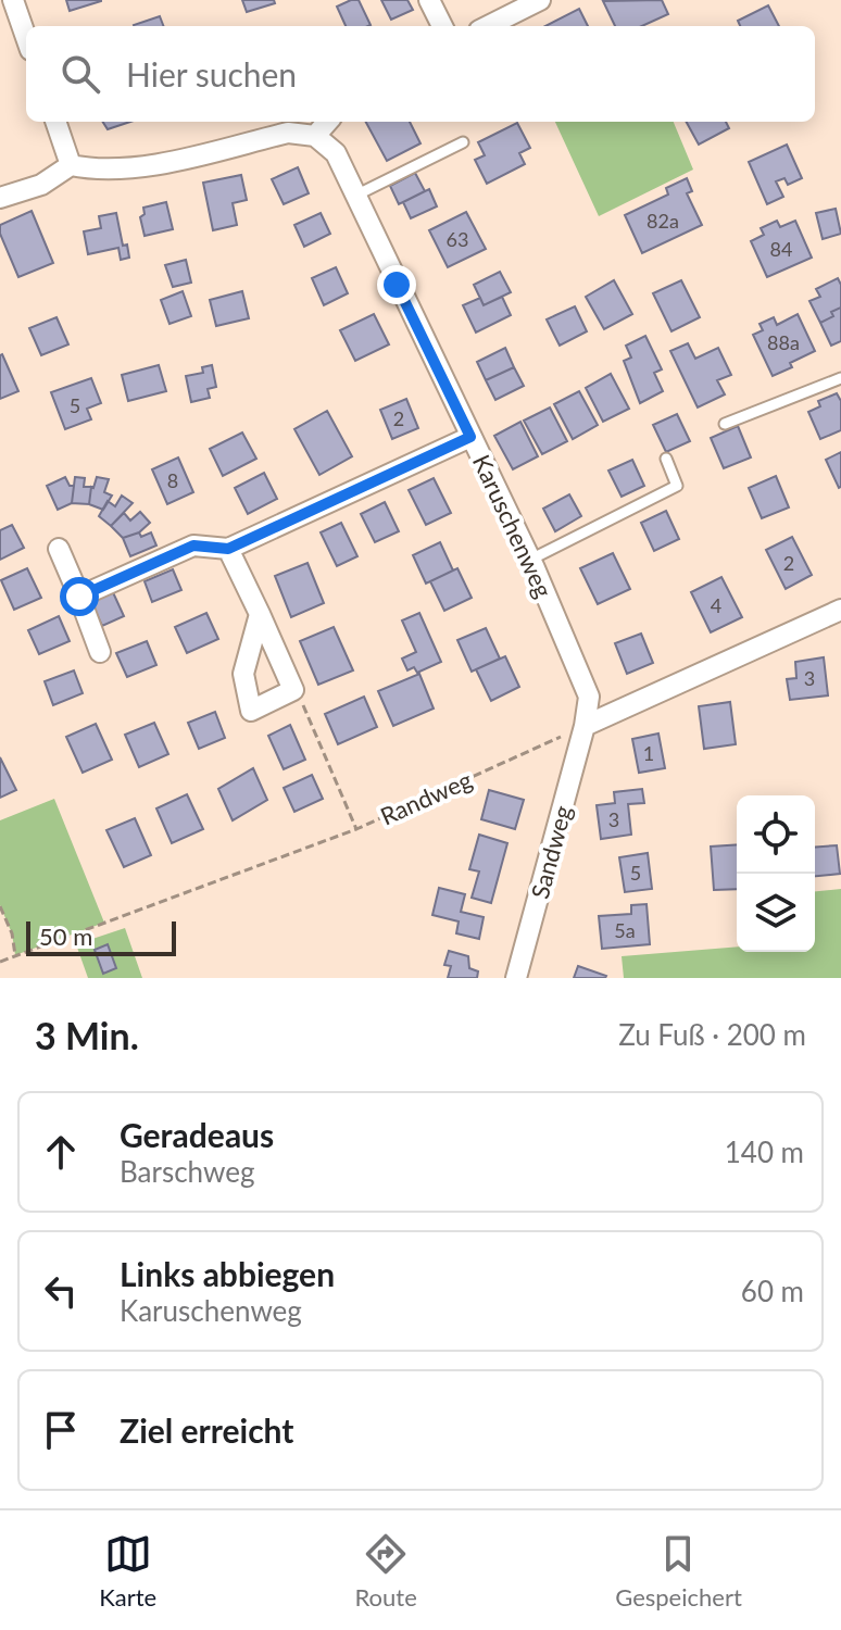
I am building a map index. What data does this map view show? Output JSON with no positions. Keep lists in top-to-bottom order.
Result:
{
  "streets": {
    "street": ["Karuschenweg", "Sandweg"],
    "path": ["Randweg"]
  },
  "crossings": [
    ["Karuschenweg", "Randweg"],
    ["Karuschenweg", "Sandweg"],
    ["Randweg", "Sandweg"]
  ],
  "house_numbers": [
    "82a",
    "63",
    "84",
    "88a",
    "5",
    "2",
    "8",
    "2",
    "4",
    "3",
    "1",
    "3",
    "5",
    "5a"
  ],
  "scale_bar": "50 m",
  "page": {
    "search": "Hier suchen",
    "scale": "50 m",
    "heading": ["3 Min.", "Zu Fuß · 200 m"],
    "list": [
      ["Geradeaus", "Barschweg", "140 m"],
      ["Links abbiegen", "Karuschenweg", "60 m"],
      "Ziel erreicht"
    ],
    "nav": ["Karte", "Route", "Gespeichert"]
  }
}
